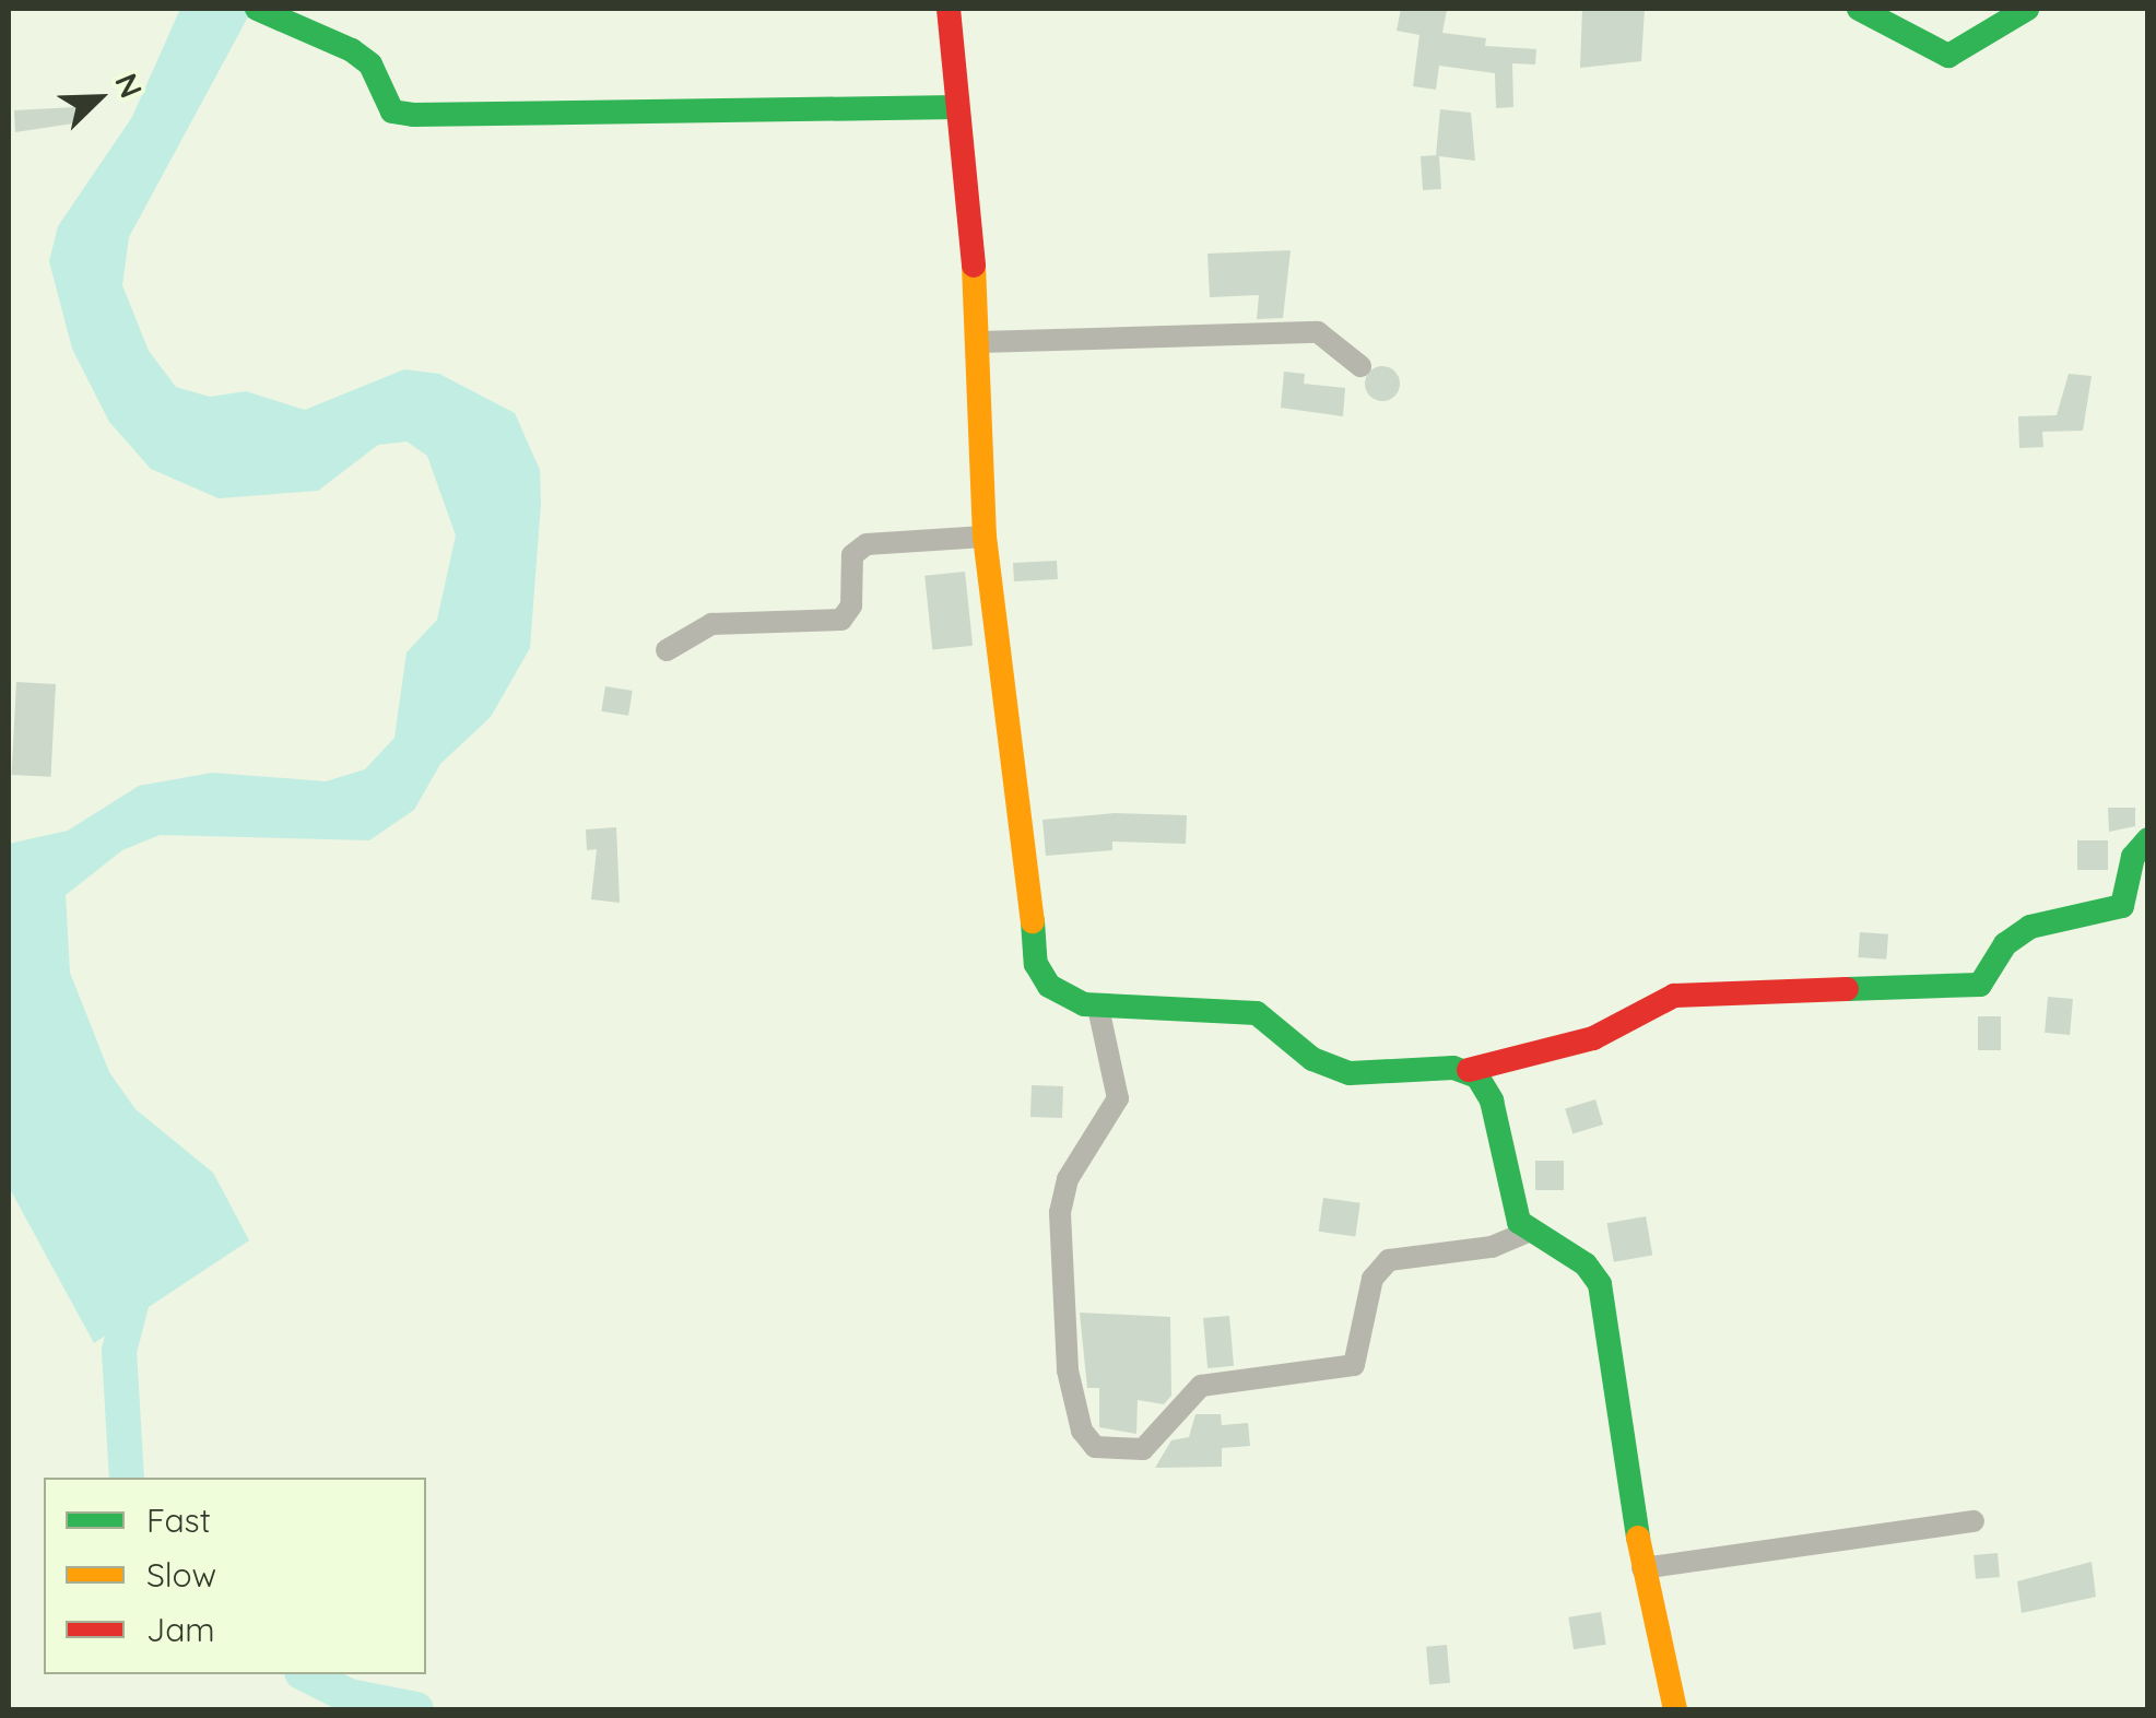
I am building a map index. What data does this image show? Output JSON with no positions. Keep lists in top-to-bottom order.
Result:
{
  "legend": ["Fast", "Slow", "Jam"],
  "north": "top right"
}
